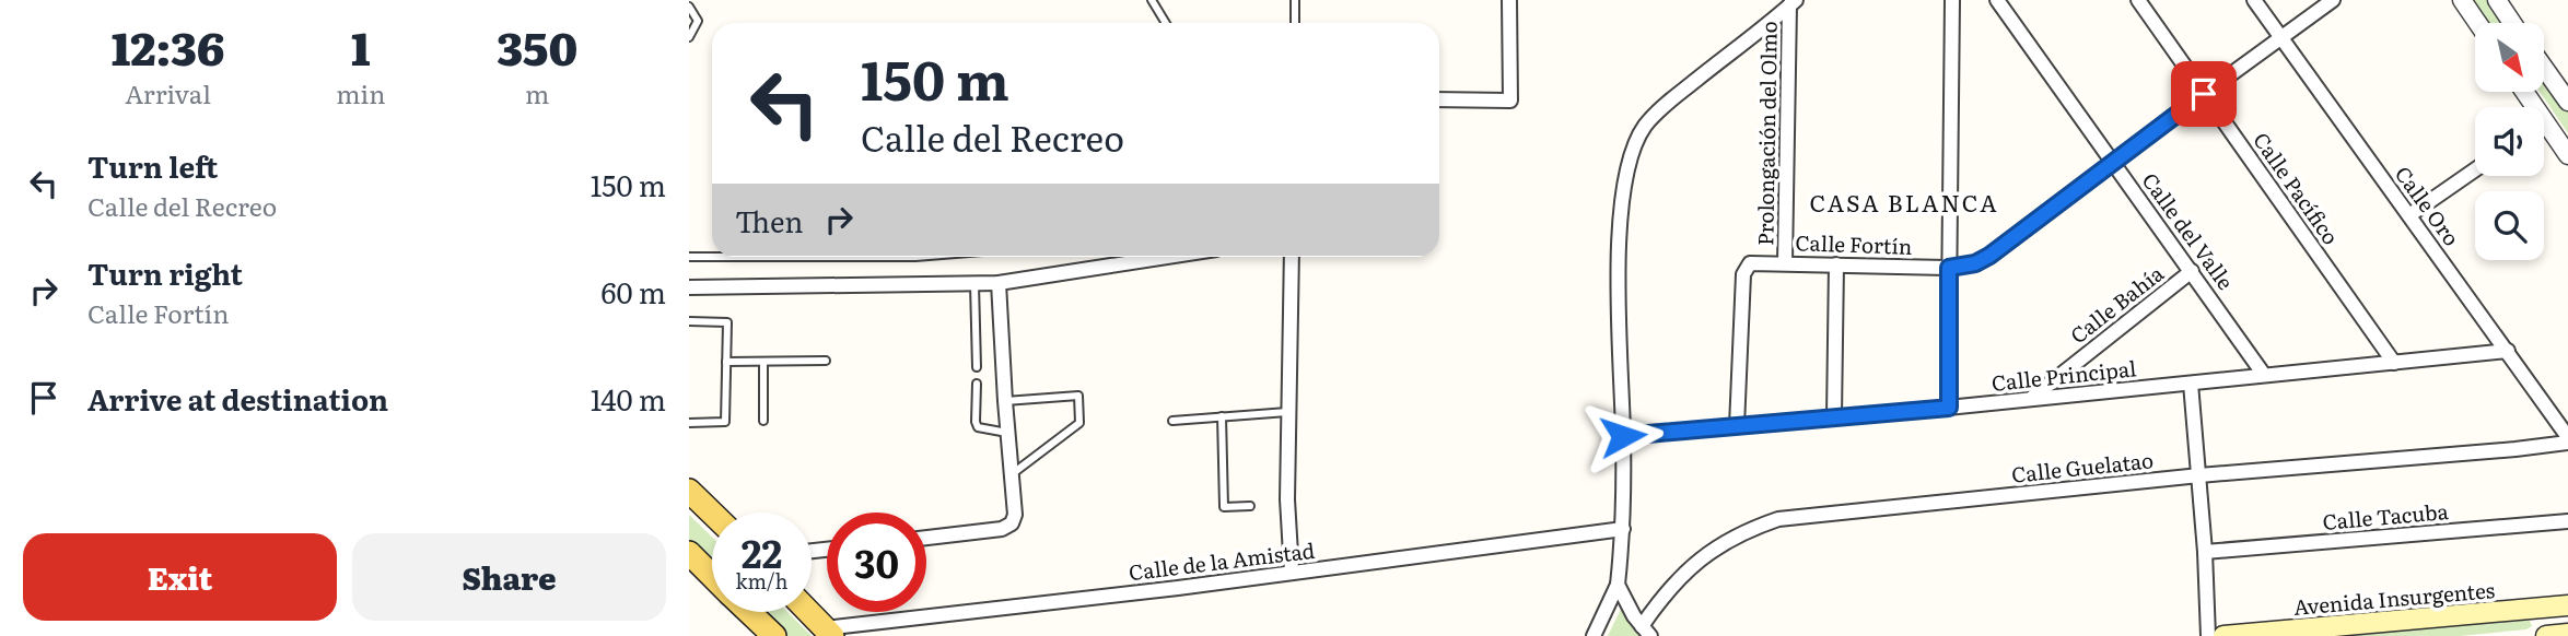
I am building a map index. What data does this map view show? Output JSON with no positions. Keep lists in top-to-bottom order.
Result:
{
  "streets": {
    "main road": ["Avenida Insurgentes"],
    "street": [
      "Prolongación del Olmo",
      "Calle Pacífico",
      "Calle Oro",
      "Calle del Valle",
      "Calle Fortín",
      "Calle Bahía",
      "Calle Principal",
      "Calle Guelatao",
      "Calle Tacuba",
      "Calle de la Amistad"
    ]
  },
  "crossings": [
    ["Prolongación del Olmo", "Calle Fortín"],
    ["Calle Pacífico", "Calle Fortín"],
    ["Calle Pacífico", "Calle Principal"],
    ["Calle Oro", "Calle Fortín"],
    ["Calle Oro", "Calle Principal"],
    ["Calle Oro", "Calle Guelatao"],
    ["Calle del Valle", "Calle Fortín"],
    ["Calle del Valle", "Calle Bahía"],
    ["Calle del Valle", "Calle Principal"],
    ["Calle Fortín", "Calle Principal"],
    ["Calle Bahía", "Calle Principal"]
  ],
  "districts": ["CASA BLANCA"],
  "north": "bottom right",
  "page": {
    "eta": [
      "12:36",
      "Arrival",
      "1",
      "min",
      "350",
      "m"
    ],
    "turn": ["150 m", "Calle del Recreo"],
    "list": [
      {
        "name": "Turn left",
        "note": "Calle del Recreo",
        "value": "150 m"
      },
      {
        "name": "Turn right",
        "note": "Calle Fortín",
        "value": "60 m"
      },
      {
        "name": "Arrive at destination",
        "value": "140 m"
      }
    ],
    "then": "Then",
    "speed": "22 km/h",
    "limit": "30",
    "buttons": ["Exit", "Share"]
  }
}
